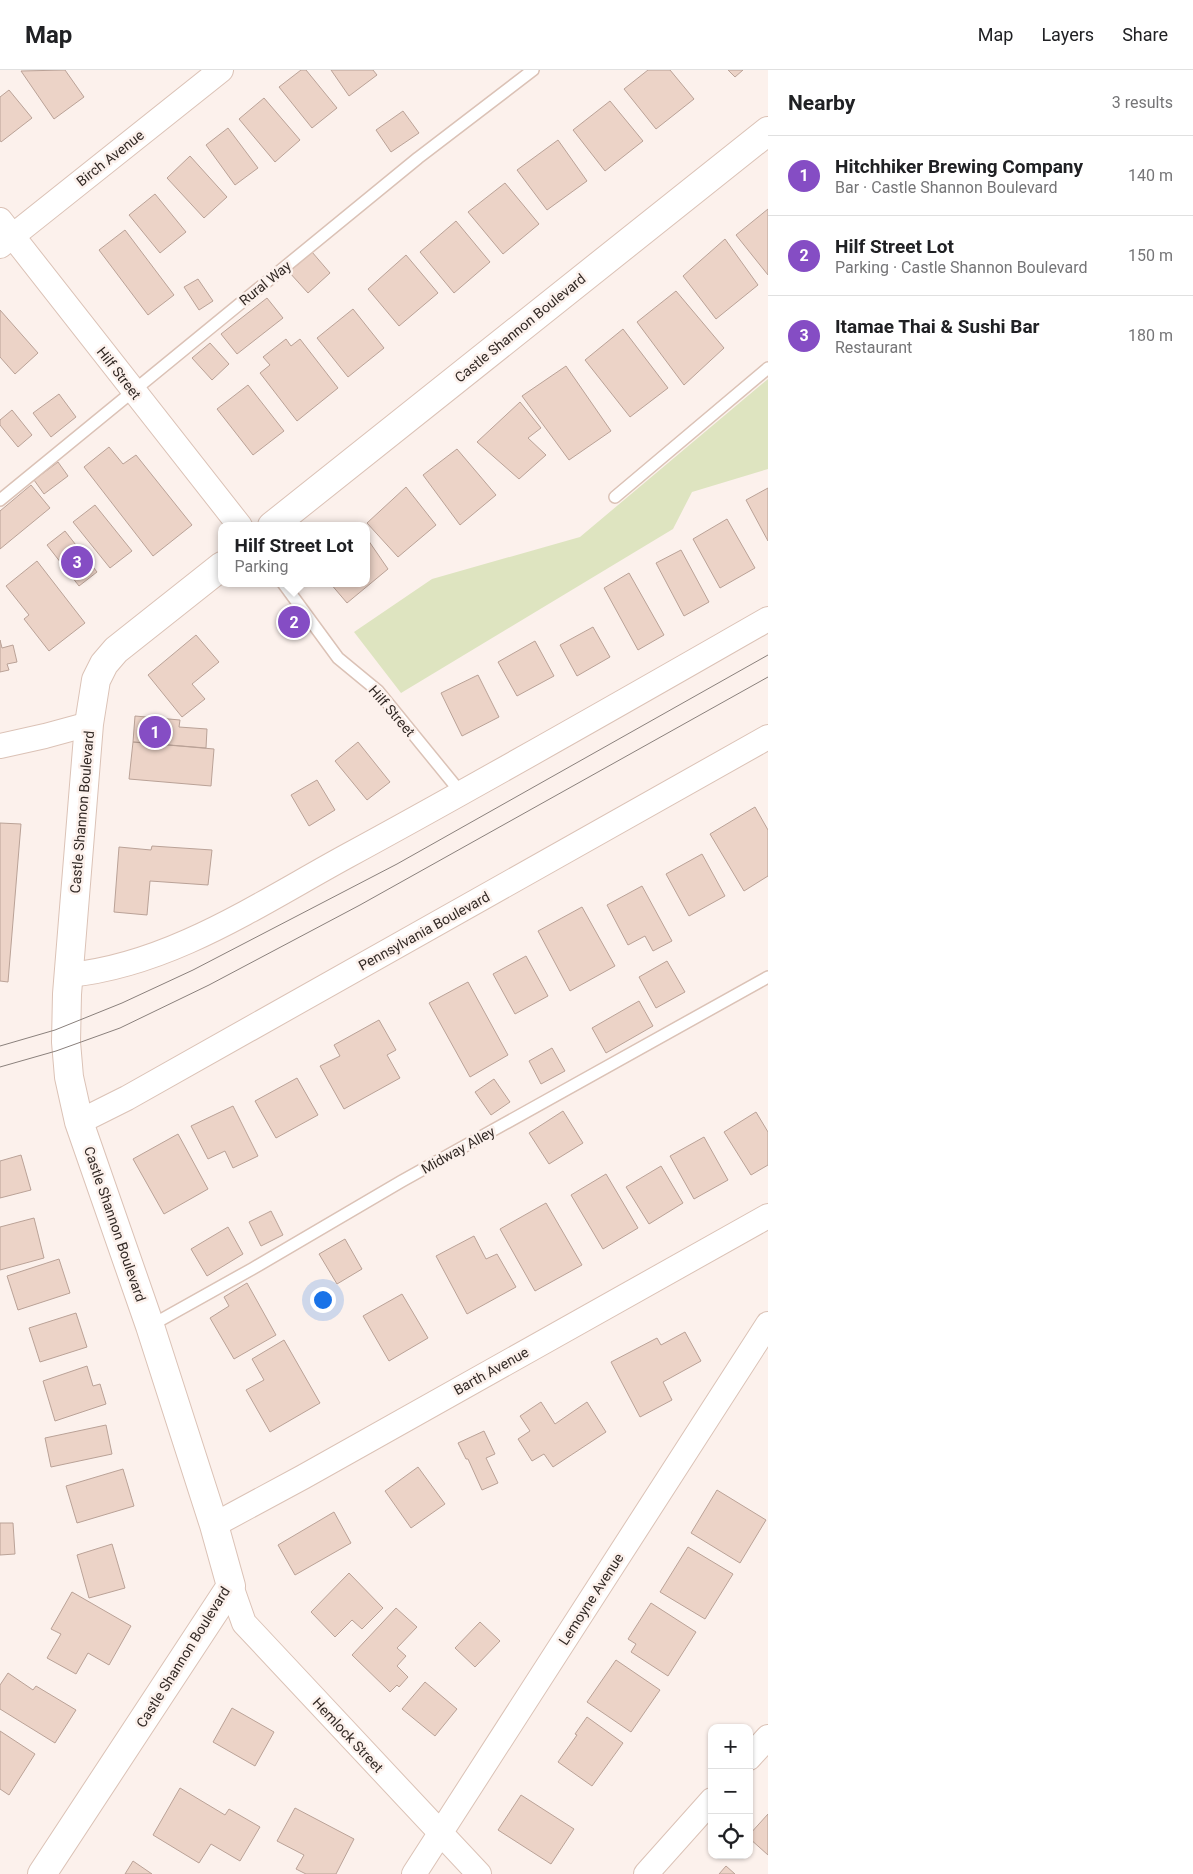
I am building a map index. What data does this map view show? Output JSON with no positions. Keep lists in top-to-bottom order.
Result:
{
  "streets": {
    "street": [
      "Birch Avenue",
      "Castle Shannon Boulevard",
      "Hilf Street",
      "Pennsylvania Boulevard",
      "Barth Avenue",
      "Lemoyne Avenue",
      "Hemlock Street"
    ],
    "lane": ["Rural Way", "Midway Alley"]
  },
  "crossings": [
    ["Birch Avenue", "Hilf Street"],
    ["Rural Way", "Hilf Street"],
    ["Castle Shannon Boulevard", "Pennsylvania Boulevard"],
    ["Castle Shannon Boulevard", "Midway Alley"],
    ["Castle Shannon Boulevard", "Barth Avenue"],
    ["Castle Shannon Boulevard", "Hemlock Street"],
    ["Lemoyne Avenue", "Hemlock Street"]
  ],
  "page": {
    "header": "Map",
    "nav": ["Map", "Layers", "Share"],
    "heading": ["Nearby", "3 results"],
    "list": [
      {
        "mark": "1",
        "name": "Hitchhiker Brewing Company",
        "note": "Bar · Castle Shannon Boulevard",
        "value": "140 m"
      },
      {
        "mark": "2",
        "name": "Hilf Street Lot",
        "note": "Parking · Castle Shannon Boulevard",
        "value": "150 m"
      },
      {
        "mark": "3",
        "name": "Itamae Thai & Sushi Bar",
        "note": "Restaurant",
        "value": "180 m"
      }
    ],
    "popup": ["Hilf Street Lot", "Parking"],
    "pins": ["3", "2", "1"],
    "map_buttons": ["+", "−"]
  }
}
